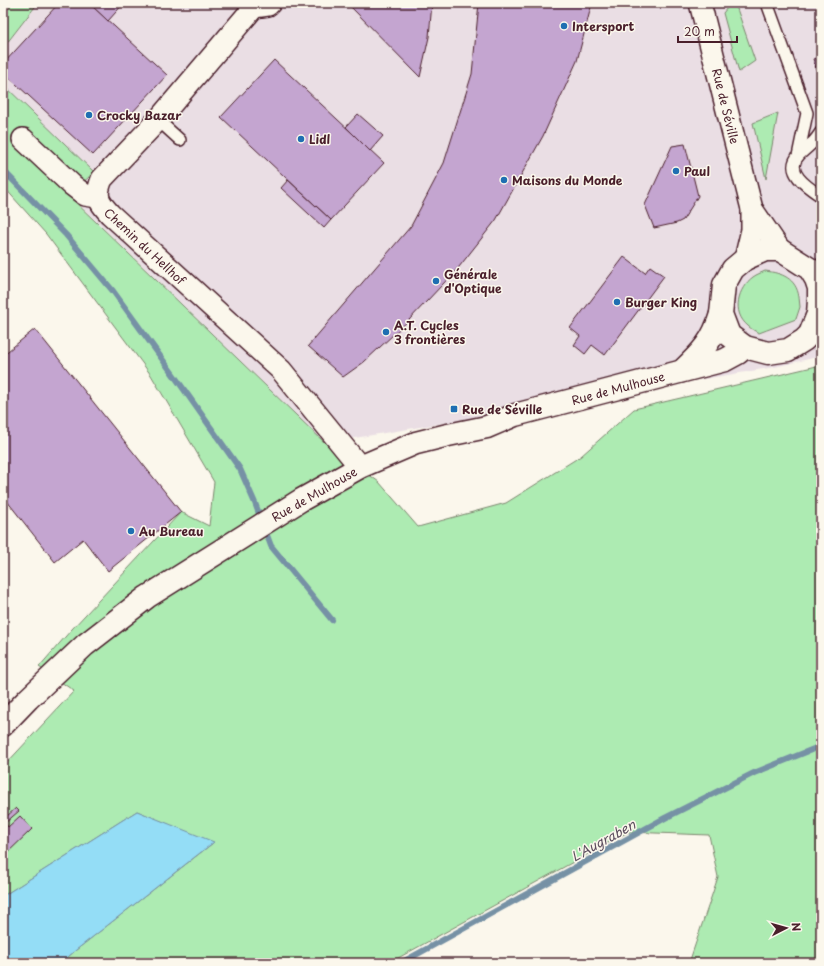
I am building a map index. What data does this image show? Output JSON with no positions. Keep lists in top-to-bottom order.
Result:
{
  "streets": {
    "main road": ["Rue de Mulhouse"],
    "street": ["Rue de Séville", "Chemin du Hellhof"]
  },
  "crossings": [
    ["Rue de Séville", "Rue de Mulhouse"],
    ["Chemin du Hellhof", "Rue de Mulhouse"]
  ],
  "water": ["L'Augraben"],
  "places": {
    "other": [
      "Intersport",
      "Crocky Bazar",
      "Lidl",
      "Paul",
      "Maisons du Monde",
      "Générale d'Optique",
      "Burger King",
      "A.T. Cycles 3 frontières",
      "Au Bureau"
    ],
    "transit": ["Rue de Séville"]
  },
  "scale_bar": "20 m",
  "north": "right"
}
